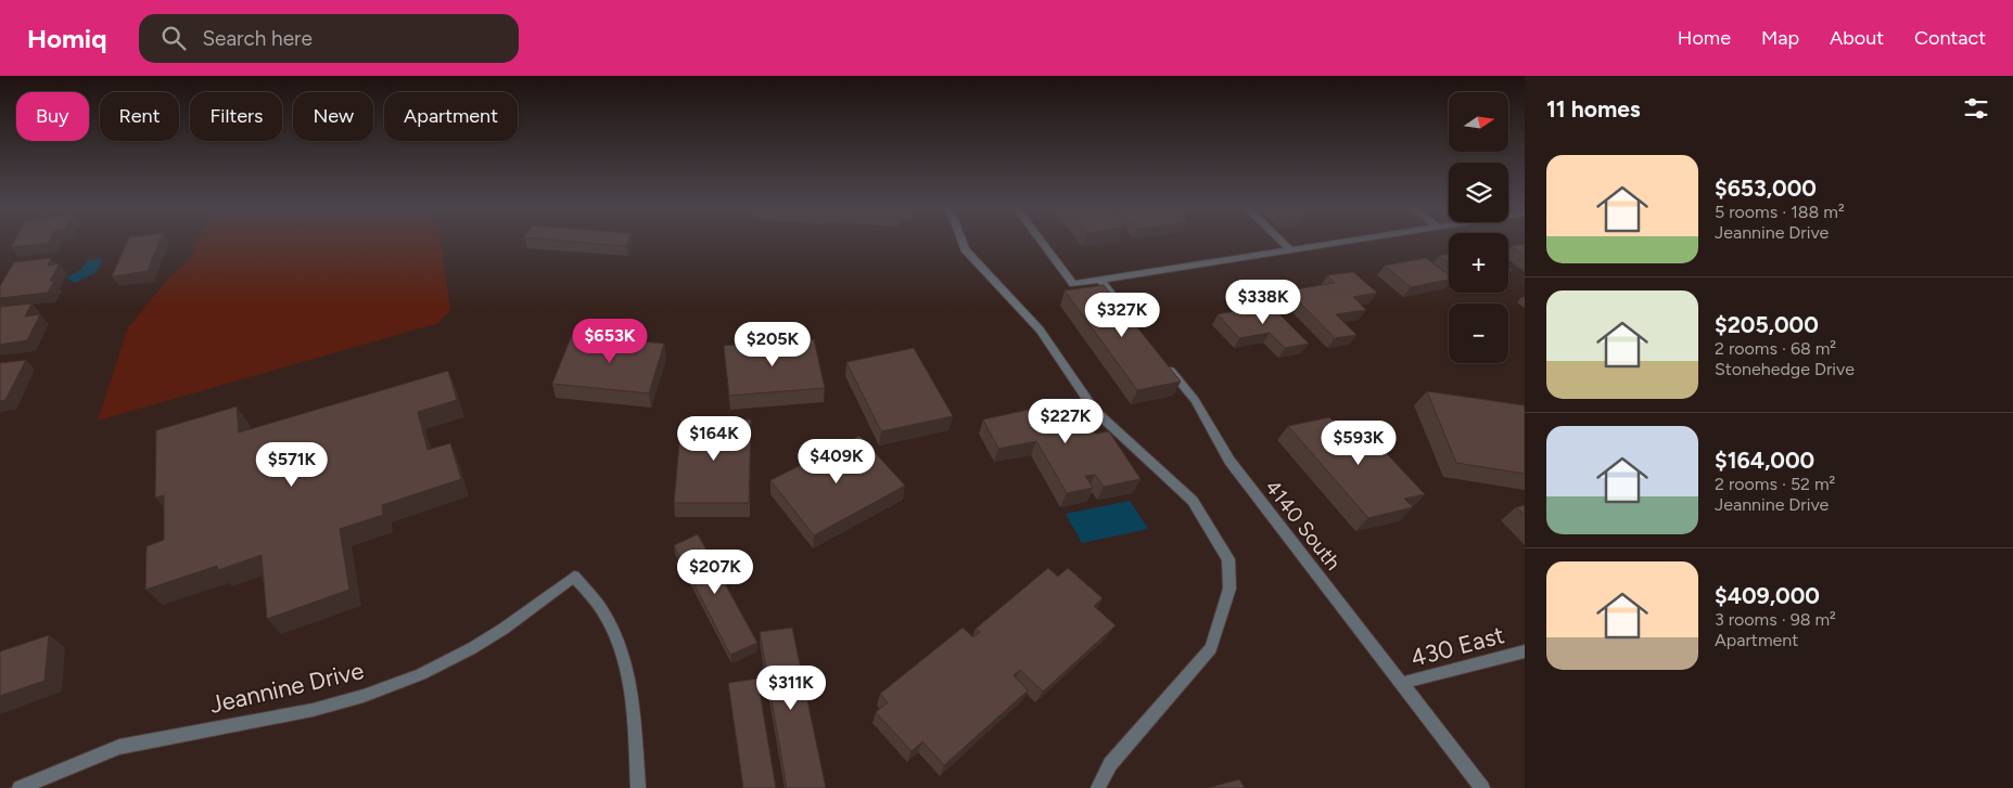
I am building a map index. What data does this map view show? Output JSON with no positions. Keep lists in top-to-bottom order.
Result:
{
  "streets": {
    "street": ["4140 South", "430 East", "Jeannine Drive"]
  },
  "crossings": [
    ["4140 South", "430 East"]
  ],
  "north": "right",
  "page": {
    "header": "Homiq",
    "search": "Search here",
    "nav": [
      "Home",
      "Map",
      "About",
      "Contact"
    ],
    "heading": "11 homes",
    "map_buttons": ["+", "−"],
    "chip": [
      "Buy",
      "Rent",
      "Filters",
      "New",
      "Apartment"
    ],
    "list": [
      {
        "name": "$653,000",
        "note": "5 rooms · 188 m² · Jeannine Drive"
      },
      {
        "name": "$205,000",
        "note": "2 rooms · 68 m² · Stonehedge Drive"
      },
      {
        "name": "$164,000",
        "note": "2 rooms · 52 m² · Jeannine Drive"
      },
      {
        "name": "$409,000",
        "note": "3 rooms · 98 m² · Apartment"
      }
    ],
    "price": [
      "$338K",
      "$327K",
      "$653K",
      "$205K",
      "$227K",
      "$164K",
      "$593K",
      "$409K",
      "$571K",
      "$207K",
      "$311K"
    ]
  }
}
